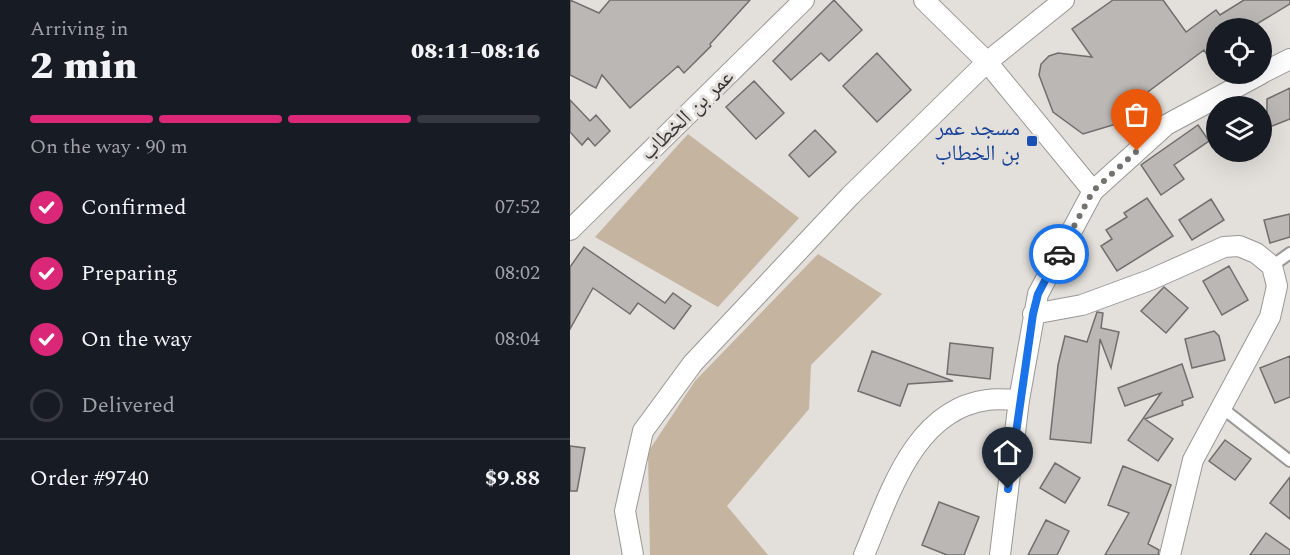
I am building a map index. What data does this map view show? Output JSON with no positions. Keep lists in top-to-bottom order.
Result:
{
  "streets": {
    "street": ["عمر بن الخطاب"]
  },
  "places": {
    "transit": ["مسجد عمر بن الخطاب"]
  },
  "page": {
    "heading": ["2 min", "Arriving in", "08:11–08:16"],
    "panel": ["Order #9740", "$9.88"],
    "bar": "On the way · 90 m",
    "list": [
      ["Confirmed", "07:52"],
      ["Preparing", "08:02"],
      ["On the way", "08:04"],
      "Delivered"
    ]
  }
}
